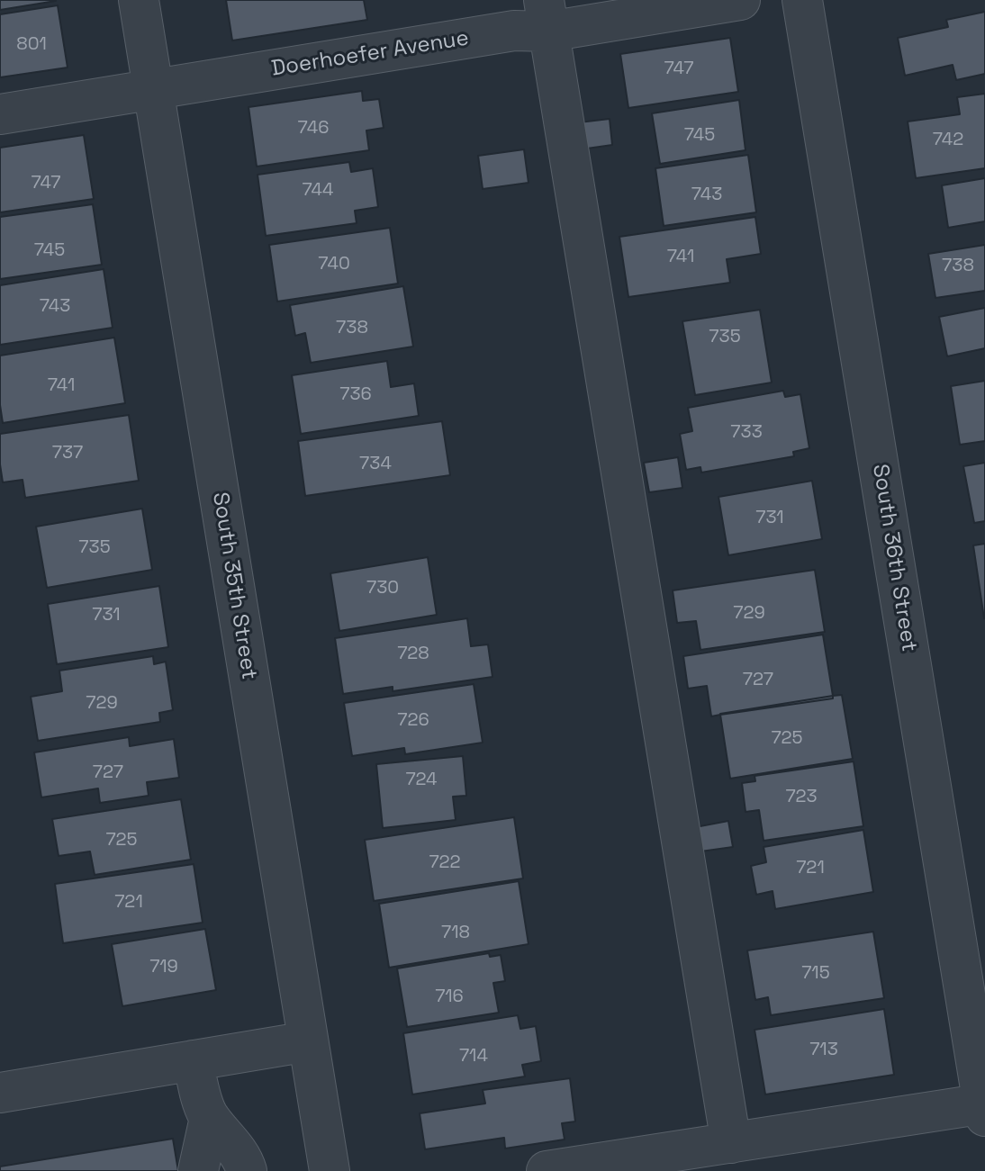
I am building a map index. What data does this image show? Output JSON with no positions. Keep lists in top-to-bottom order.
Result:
{
  "streets": {
    "street": ["Doerhoefer Avenue", "South 36th Street", "South 35th Street"]
  },
  "crossings": [
    ["Doerhoefer Avenue", "South 35th Street"]
  ],
  "house_numbers": [
    "801",
    "747",
    "746",
    "745",
    "742",
    "747",
    "744",
    "743",
    "745",
    "741",
    "740",
    "738",
    "743",
    "738",
    "735",
    "741",
    "736",
    "733",
    "737",
    "734",
    "731",
    "735",
    "730",
    "729",
    "731",
    "728",
    "727",
    "729",
    "726",
    "725",
    "727",
    "724",
    "723",
    "725",
    "722",
    "721",
    "721",
    "718",
    "719",
    "715",
    "716",
    "713",
    "714"
  ]
}
